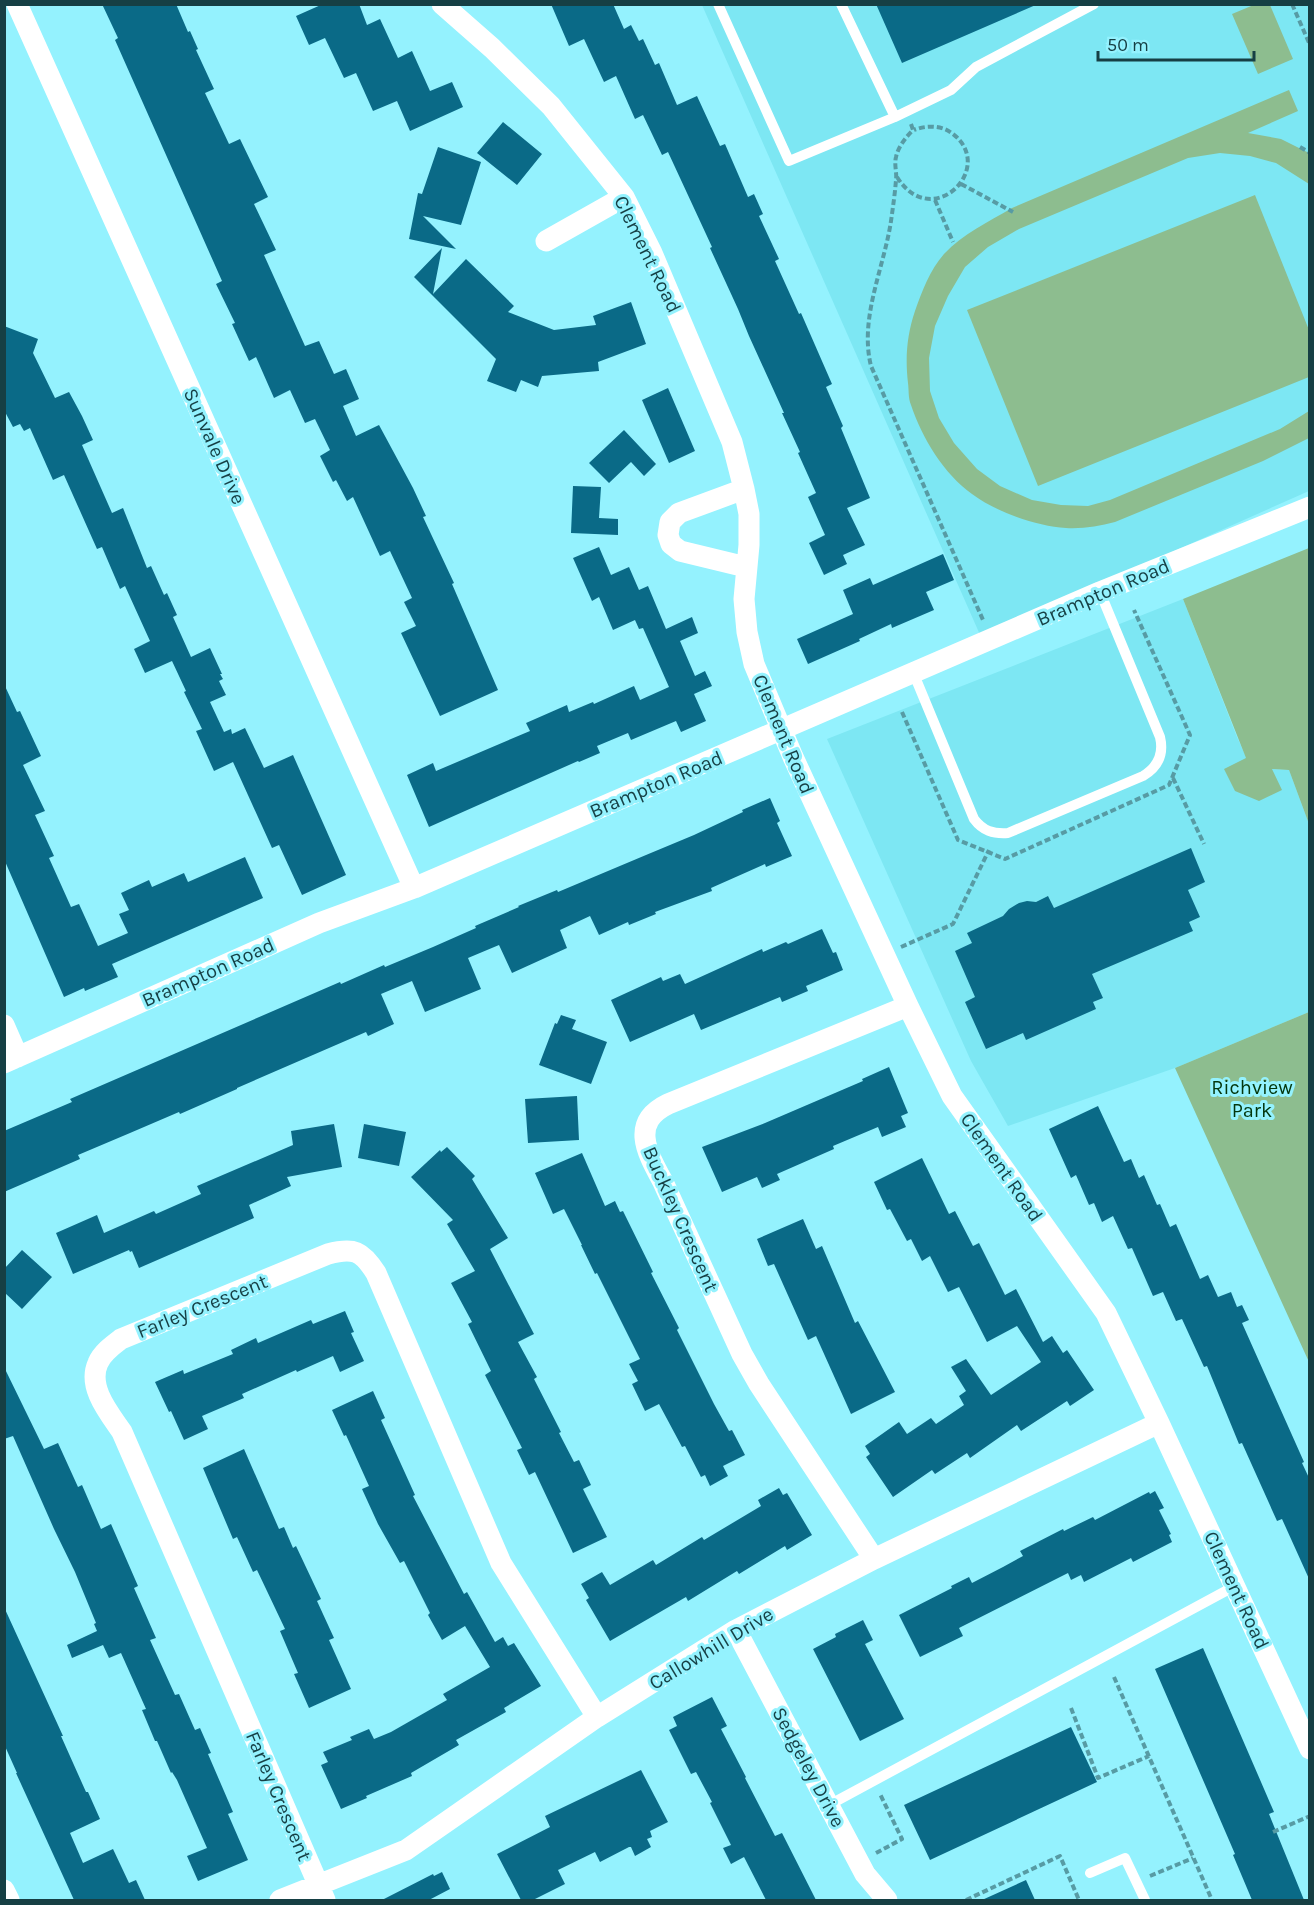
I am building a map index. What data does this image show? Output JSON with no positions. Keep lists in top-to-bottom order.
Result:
{
  "streets": {
    "street": [
      "Clement Road",
      "Sunvale Drive",
      "Brampton Road",
      "Buckley Crescent",
      "Farley Crescent",
      "Callowhill Drive",
      "Sedgeley Drive"
    ]
  },
  "crossings": [
    ["Clement Road", "Brampton Road"],
    ["Clement Road", "Buckley Crescent"],
    ["Clement Road", "Callowhill Drive"],
    ["Sunvale Drive", "Brampton Road"],
    ["Buckley Crescent", "Callowhill Drive"],
    ["Farley Crescent", "Callowhill Drive"],
    ["Callowhill Drive", "Sedgeley Drive"]
  ],
  "parks": ["Richview Park"],
  "scale_bar": "50 m"
}
